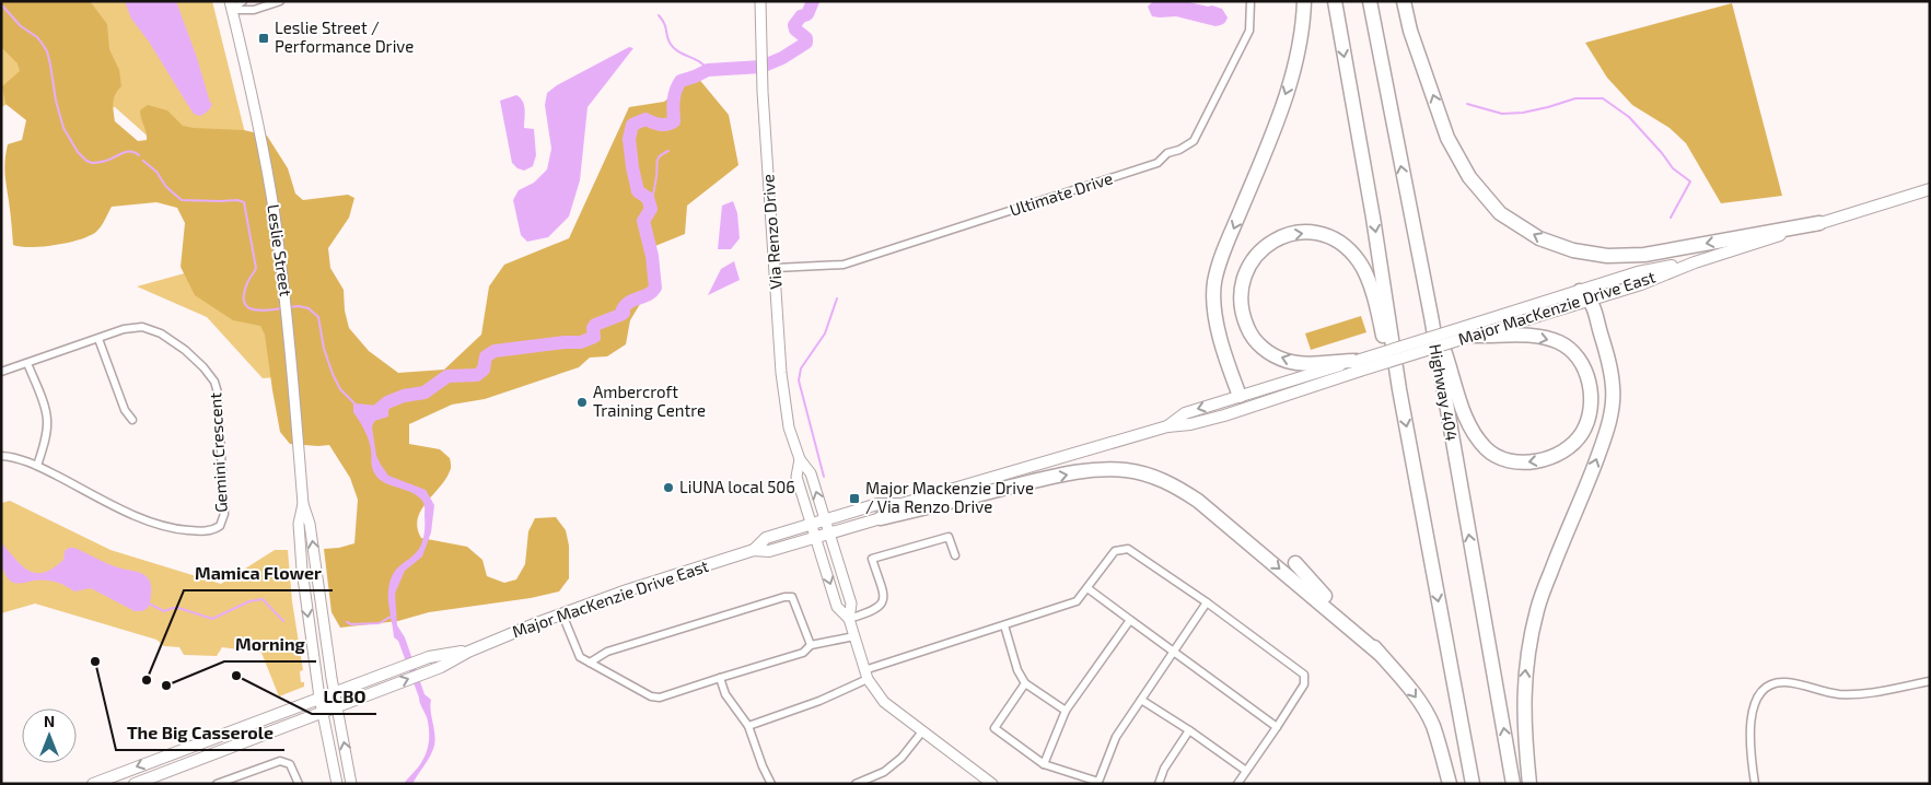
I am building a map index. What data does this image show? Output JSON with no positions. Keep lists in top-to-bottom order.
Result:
{
  "streets": {
    "highway": ["Highway 404"],
    "main road": ["Via Renzo Drive", "Leslie Street", "Major MacKenzie Drive East"],
    "street": ["Ultimate Drive", "Gemini Crescent"]
  },
  "crossings": [
    ["Ultimate Drive", "Via Renzo Drive"],
    ["Via Renzo Drive", "Major MacKenzie Drive East"],
    ["Leslie Street", "Major MacKenzie Drive East"]
  ],
  "places": {
    "transit": ["Leslie Street / Performance Drive", "Major Mackenzie Drive / Via Renzo Drive"],
    "other": [
      "Ambercroft Training Centre",
      "LiUNA local 506",
      "The Big Casserole",
      "LCBO",
      "Mamica Flower",
      "Morning"
    ]
  },
  "north": "top"
}
